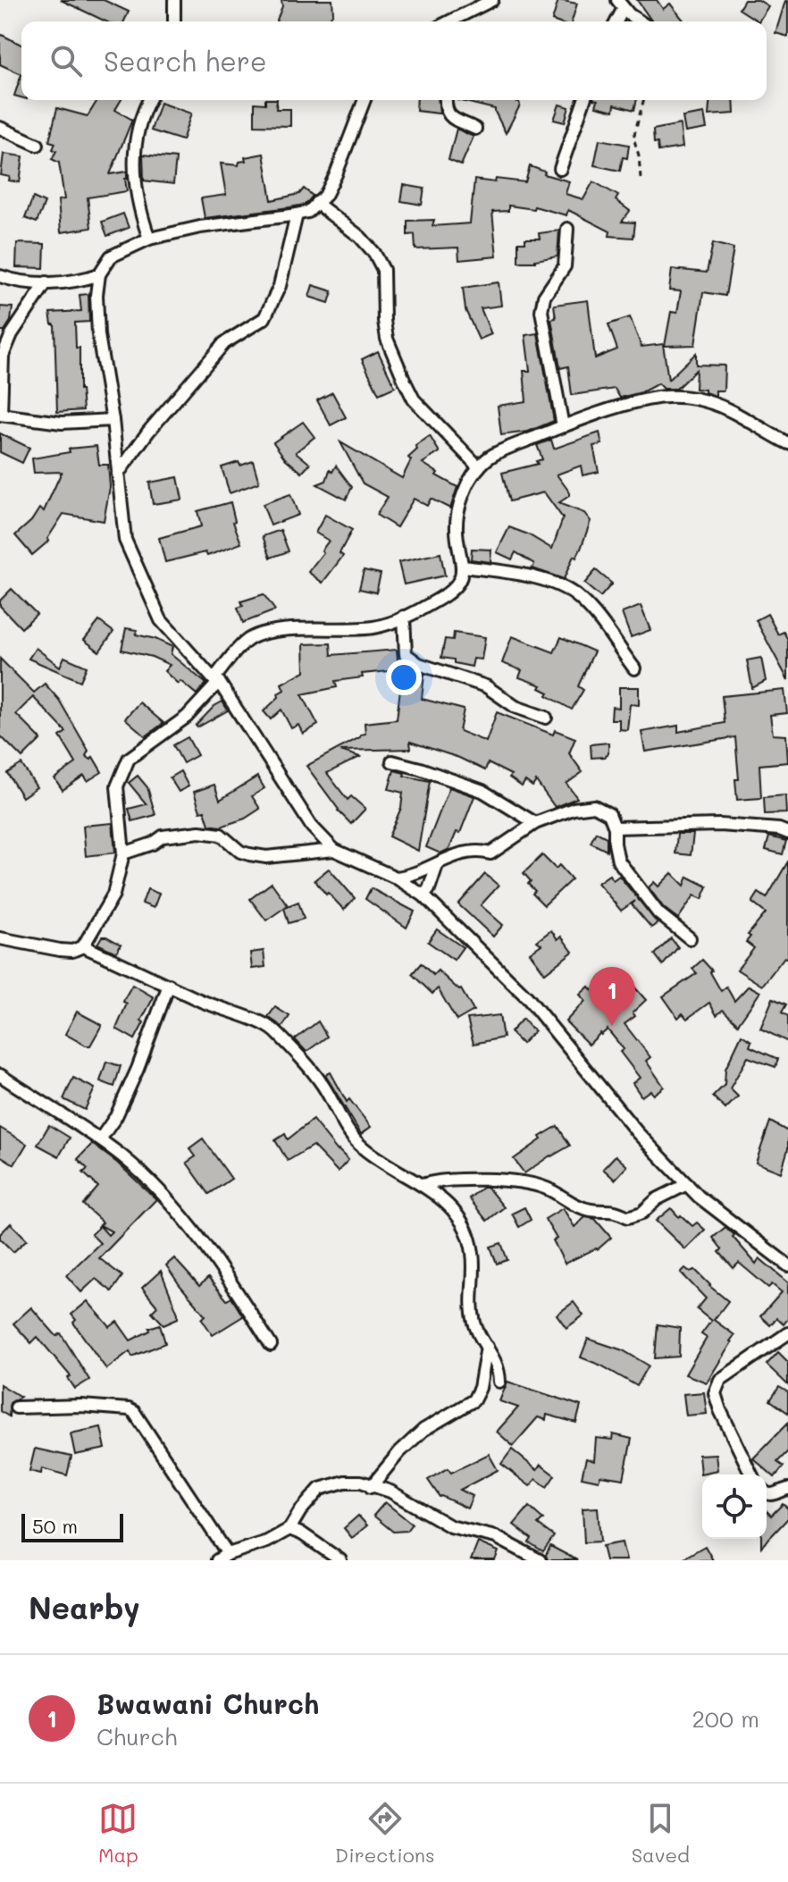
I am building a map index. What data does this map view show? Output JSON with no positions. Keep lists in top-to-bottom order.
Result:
{
  "scale_bar": "50 m",
  "page": {
    "search": "Search here",
    "pins": "1",
    "scale": "50 m",
    "heading": "Nearby",
    "list": [
      {
        "mark": "1",
        "name": "Bwawani Church",
        "note": "Church",
        "value": "200 m"
      }
    ],
    "nav": ["Map", "Directions", "Saved"]
  }
}
